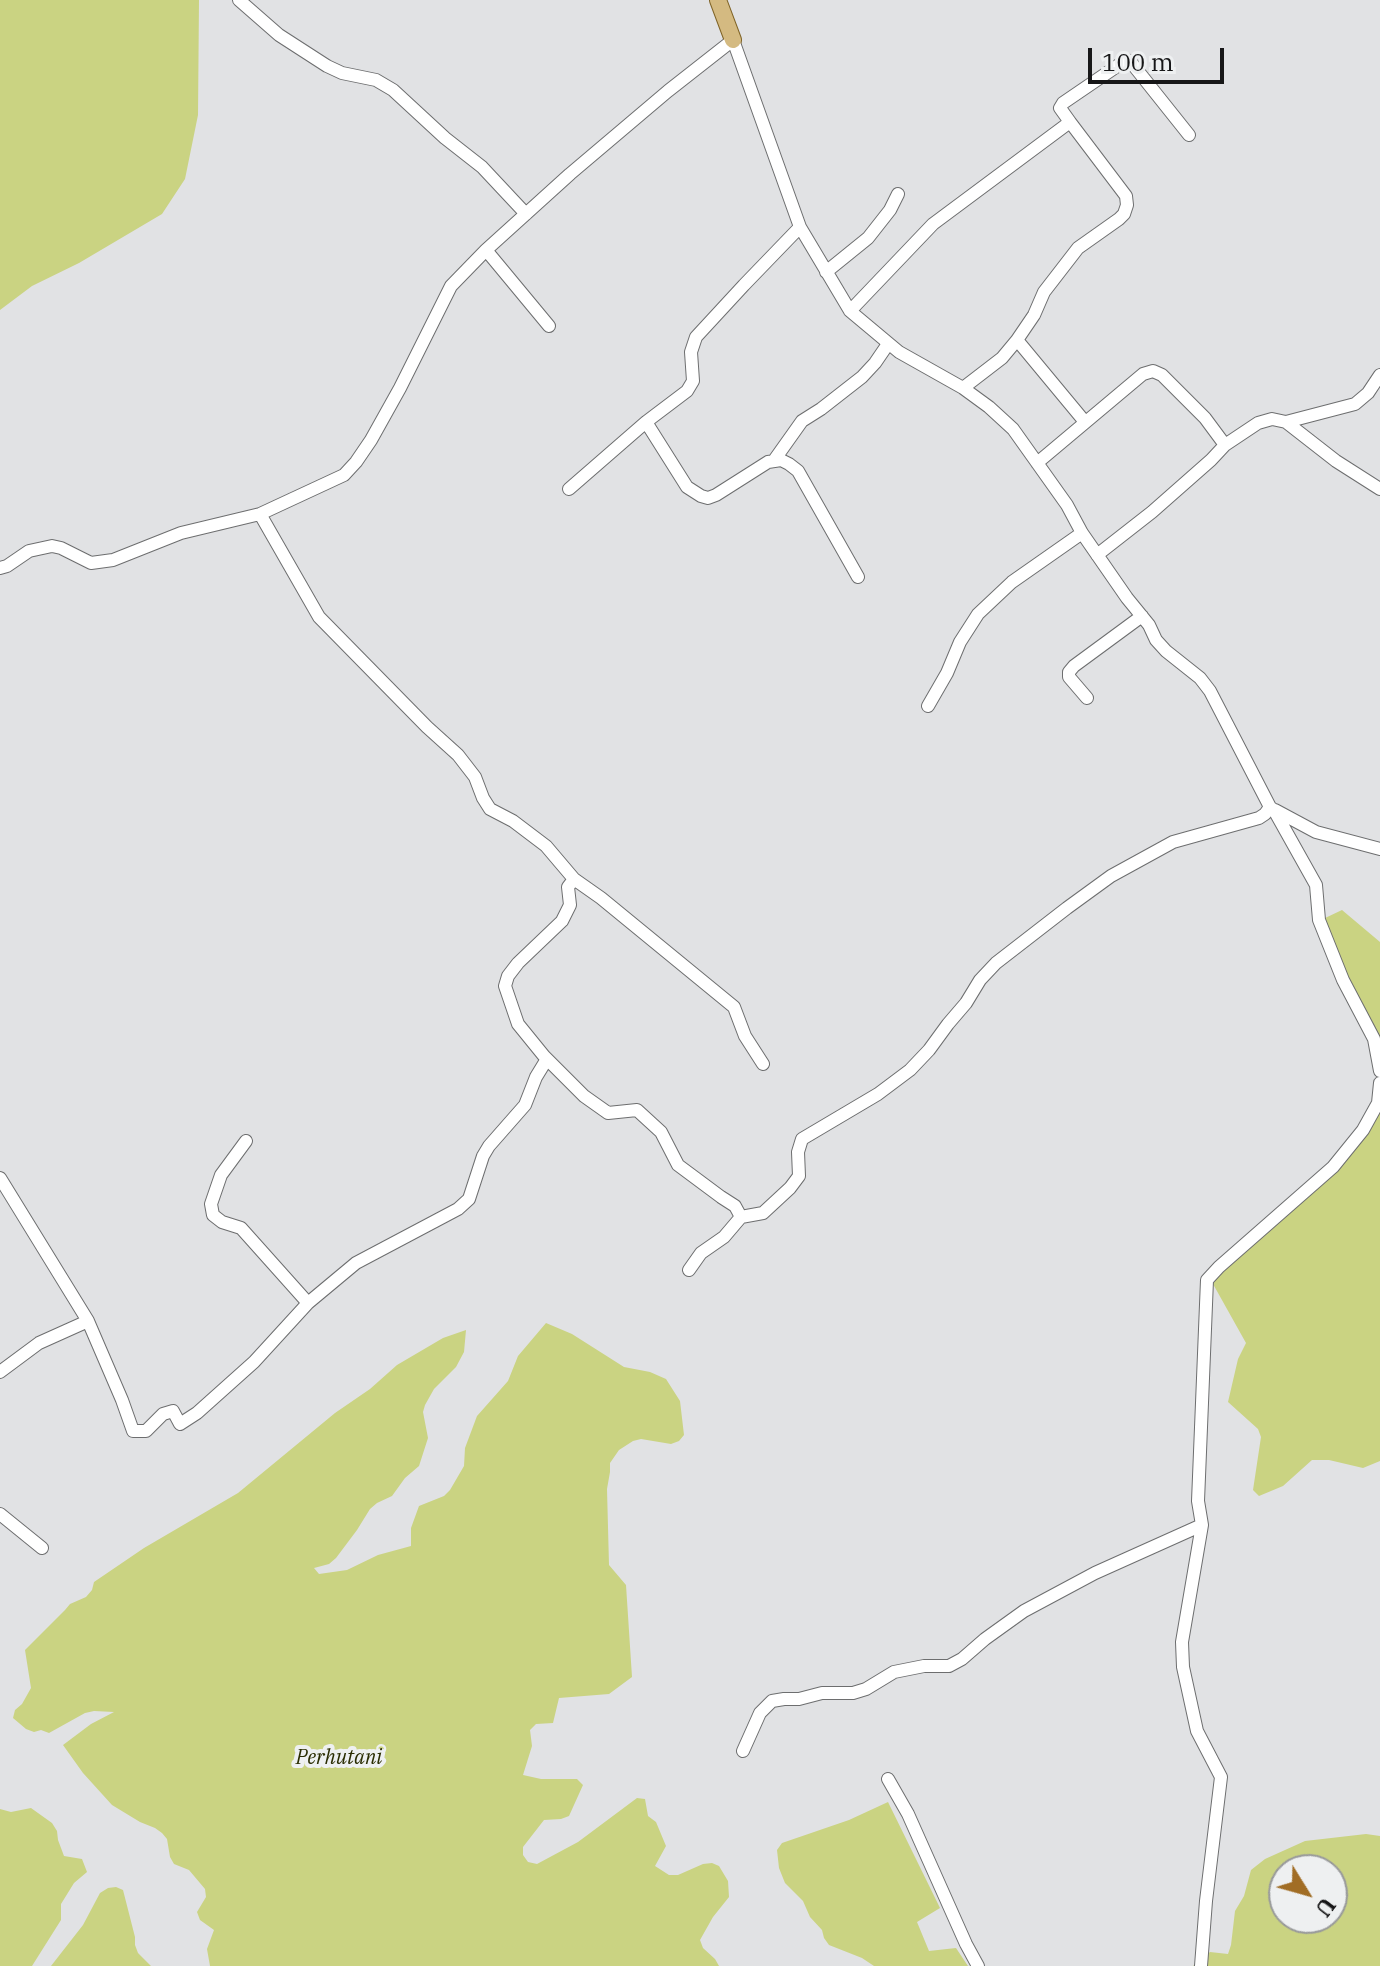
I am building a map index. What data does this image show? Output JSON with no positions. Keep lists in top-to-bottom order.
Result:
{
  "parks": ["Perhutani"],
  "scale_bar": "100 m",
  "north": "bottom right"
}
